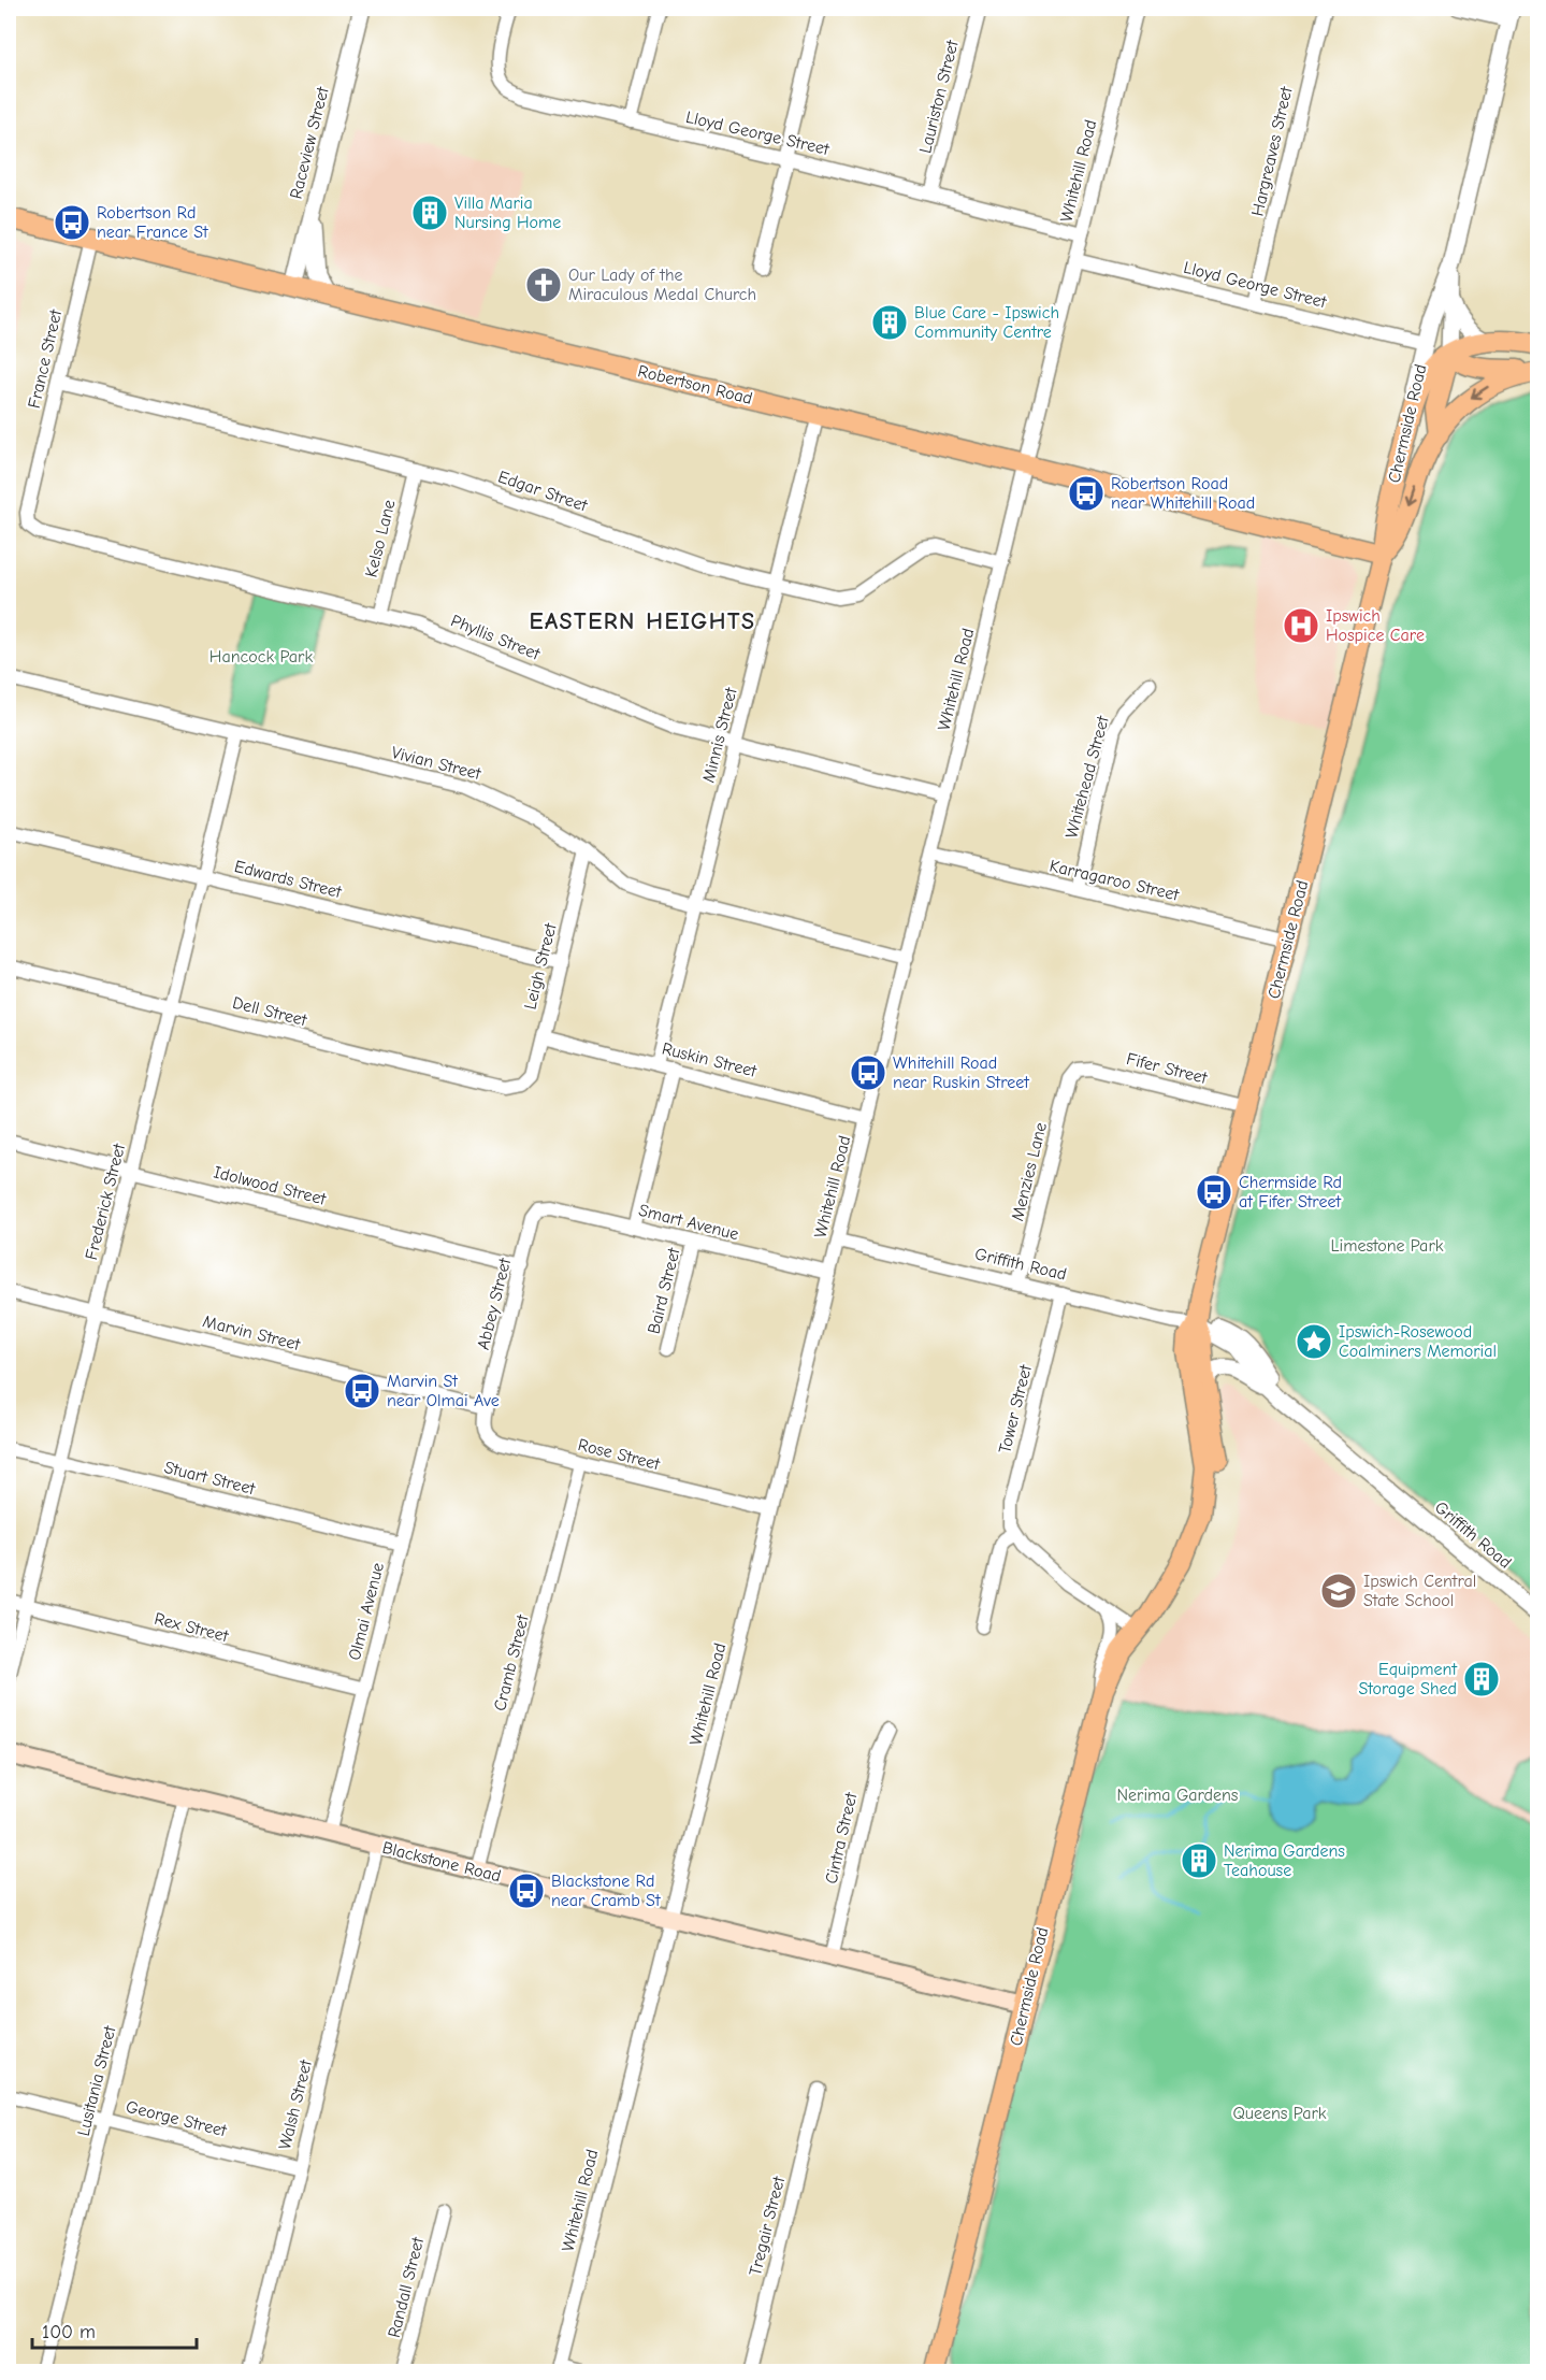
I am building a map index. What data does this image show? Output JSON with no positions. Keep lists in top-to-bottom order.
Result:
{
  "streets": {
    "main road": ["Robertson Road", "Chermside Road", "Blackstone Road"],
    "street": [
      "Lauriston Street",
      "Lloyd George Street",
      "Raceview Street",
      "Hargreaves Street",
      "Whitehill Road",
      "France Street",
      "Edgar Street",
      "Kelso Lane",
      "Phyllis Street",
      "Minnis Street",
      "Vivian Street",
      "Whitehead Street",
      "Edwards Street",
      "Karragaroo Street",
      "Leigh Street",
      "Dell Street",
      "Ruskin Street",
      "Fifer Street",
      "Menzies Lane",
      "Idolwood Street",
      "Frederick Street",
      "Smart Avenue",
      "Griffith Road",
      "Baird Street",
      "Abbey Street",
      "Marvin Street",
      "Tower Street",
      "Rose Street",
      "Stuart Street",
      "Olmai Avenue",
      "Rex Street",
      "Cramb Street",
      "Cintra Street",
      "Lusitania Street",
      "Walsh Street",
      "George Street",
      "Tregair Street",
      "Randall Street"
    ]
  },
  "crossings": [
    ["Lauriston Street", "Lloyd George Street"],
    ["Lloyd George Street", "Hargreaves Street"],
    ["Lloyd George Street", "Whitehill Road"],
    ["Lloyd George Street", "Chermside Road"],
    ["Raceview Street", "Robertson Road"],
    ["Whitehill Road", "Robertson Road"],
    ["Whitehill Road", "Edgar Street"],
    ["Whitehill Road", "Phyllis Street"],
    ["Whitehill Road", "Vivian Street"],
    ["Whitehill Road", "Karragaroo Street"],
    ["Whitehill Road", "Ruskin Street"],
    ["Whitehill Road", "Smart Avenue"],
    ["Whitehill Road", "Griffith Road"],
    ["Whitehill Road", "Rose Street"],
    ["Whitehill Road", "Blackstone Road"],
    ["France Street", "Robertson Road"],
    ["France Street", "Edgar Street"],
    ["France Street", "Phyllis Street"],
    ["Robertson Road", "Chermside Road"],
    ["Robertson Road", "Minnis Street"],
    ["Chermside Road", "Karragaroo Street"],
    ["Chermside Road", "Fifer Street"],
    ["Chermside Road", "Griffith Road"],
    ["Chermside Road", "Blackstone Road"],
    ["Edgar Street", "Kelso Lane"],
    ["Edgar Street", "Minnis Street"],
    ["Kelso Lane", "Phyllis Street"],
    ["Phyllis Street", "Minnis Street"],
    ["Minnis Street", "Vivian Street"],
    ["Minnis Street", "Ruskin Street"],
    ["Vivian Street", "Leigh Street"],
    ["Vivian Street", "Frederick Street"],
    ["Whitehead Street", "Karragaroo Street"],
    ["Edwards Street", "Leigh Street"],
    ["Edwards Street", "Frederick Street"],
    ["Leigh Street", "Dell Street"],
    ["Leigh Street", "Ruskin Street"],
    ["Dell Street", "Frederick Street"],
    ["Fifer Street", "Menzies Lane"],
    ["Menzies Lane", "Griffith Road"],
    ["Idolwood Street", "Frederick Street"],
    ["Idolwood Street", "Abbey Street"],
    ["Frederick Street", "Marvin Street"],
    ["Frederick Street", "Stuart Street"],
    ["Frederick Street", "Rex Street"],
    ["Smart Avenue", "Baird Street"],
    ["Smart Avenue", "Abbey Street"],
    ["Griffith Road", "Tower Street"],
    ["Abbey Street", "Marvin Street"],
    ["Abbey Street", "Rose Street"],
    ["Marvin Street", "Rose Street"],
    ["Marvin Street", "Olmai Avenue"],
    ["Rose Street", "Cramb Street"],
    ["Stuart Street", "Olmai Avenue"],
    ["Olmai Avenue", "Rex Street"],
    ["Olmai Avenue", "Blackstone Road"],
    ["Cramb Street", "Blackstone Road"],
    ["Cintra Street", "Blackstone Road"],
    ["Blackstone Road", "Lusitania Street"],
    ["Blackstone Road", "Walsh Street"],
    ["Lusitania Street", "George Street"],
    ["Walsh Street", "George Street"]
  ],
  "districts": ["EASTERN HEIGHTS"],
  "parks": [
    "Hancock Park",
    "Limestone Park",
    "Nerima Gardens",
    "Queens Park"
  ],
  "places": {
    "building": [
      "Villa Maria Nursing Home",
      "Blue Care - Ipswich Community Centre",
      "Equipment Storage Shed",
      "Nerima Gardens Teahouse"
    ],
    "bus stop": [
      "Robertson Rd near France St",
      "Robertson Road near Whitehill Road",
      "Whitehill Road near Ruskin Street",
      "Chermside Rd at Fifer Street",
      "Marvin St near Olmai Ave",
      "Blackstone Rd near Cramb St"
    ],
    "church": ["Our Lady of the Miraculous Medal Church"],
    "hospital": ["Ipswich Hospice Care"],
    "place": ["Ipswich-Rosewood Coalminers Memorial"],
    "school or university": ["Ipswich Central State School"]
  },
  "scale_bar": "100 m"
}
